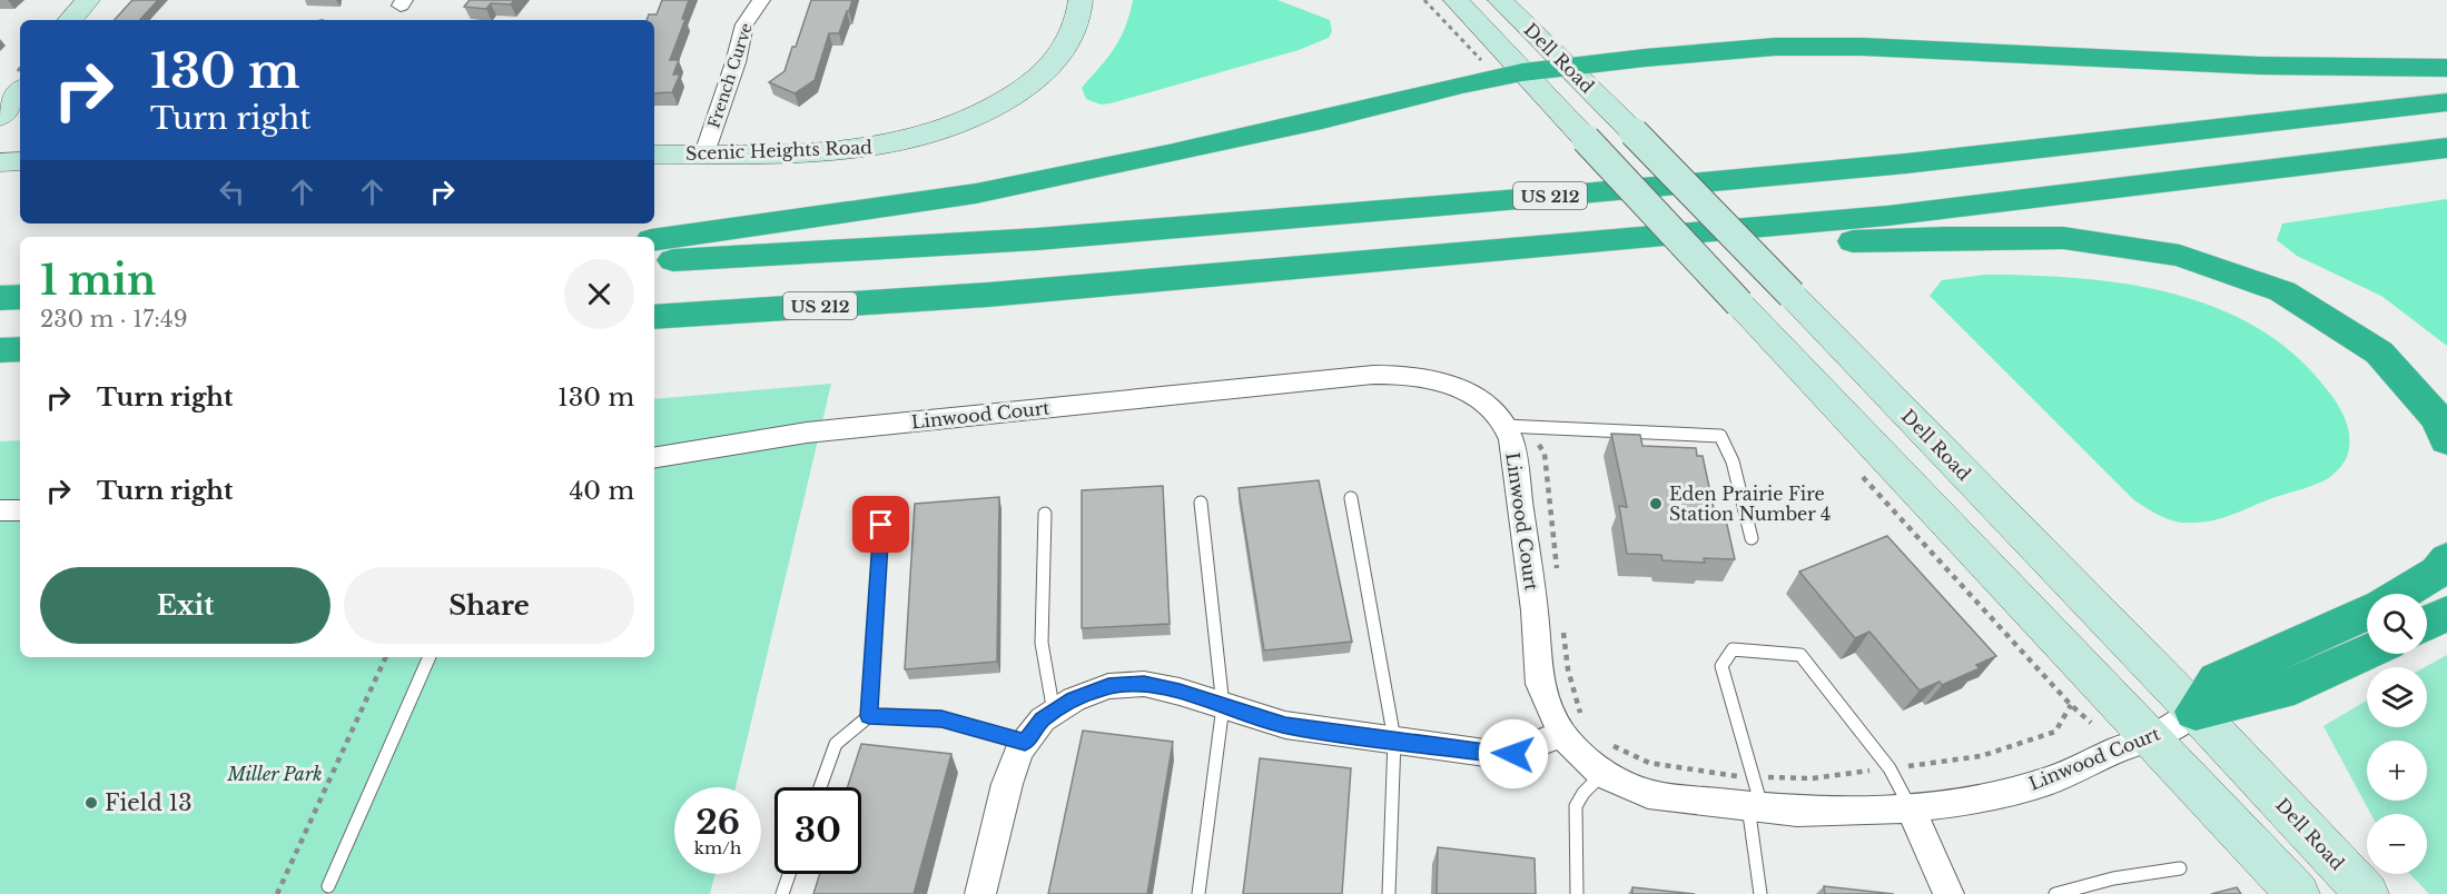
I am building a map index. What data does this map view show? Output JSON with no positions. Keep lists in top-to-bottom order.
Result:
{
  "streets": {
    "highway": ["US 212"],
    "main road": ["Dell Road", "Scenic Heights Road"],
    "street": ["French Curve", "Linwood Court"]
  },
  "crossings": [
    ["Dell Road", "Linwood Court"],
    ["French Curve", "Scenic Heights Road"]
  ],
  "parks": ["Miller Park"],
  "places": ["Eden Prairie Fire Station Number 4", "Field 13"],
  "page": {
    "turn": ["130 m", "Turn right"],
    "heading": ["1 min", "230 m · 17:49"],
    "list": [
      {
        "name": "Turn right",
        "value": "130 m"
      },
      {
        "name": "Turn right",
        "value": "40 m"
      }
    ],
    "buttons": ["Exit", "Share"],
    "map_buttons": ["+", "−"],
    "speed": "26 km/h",
    "limit": "30"
  }
}
